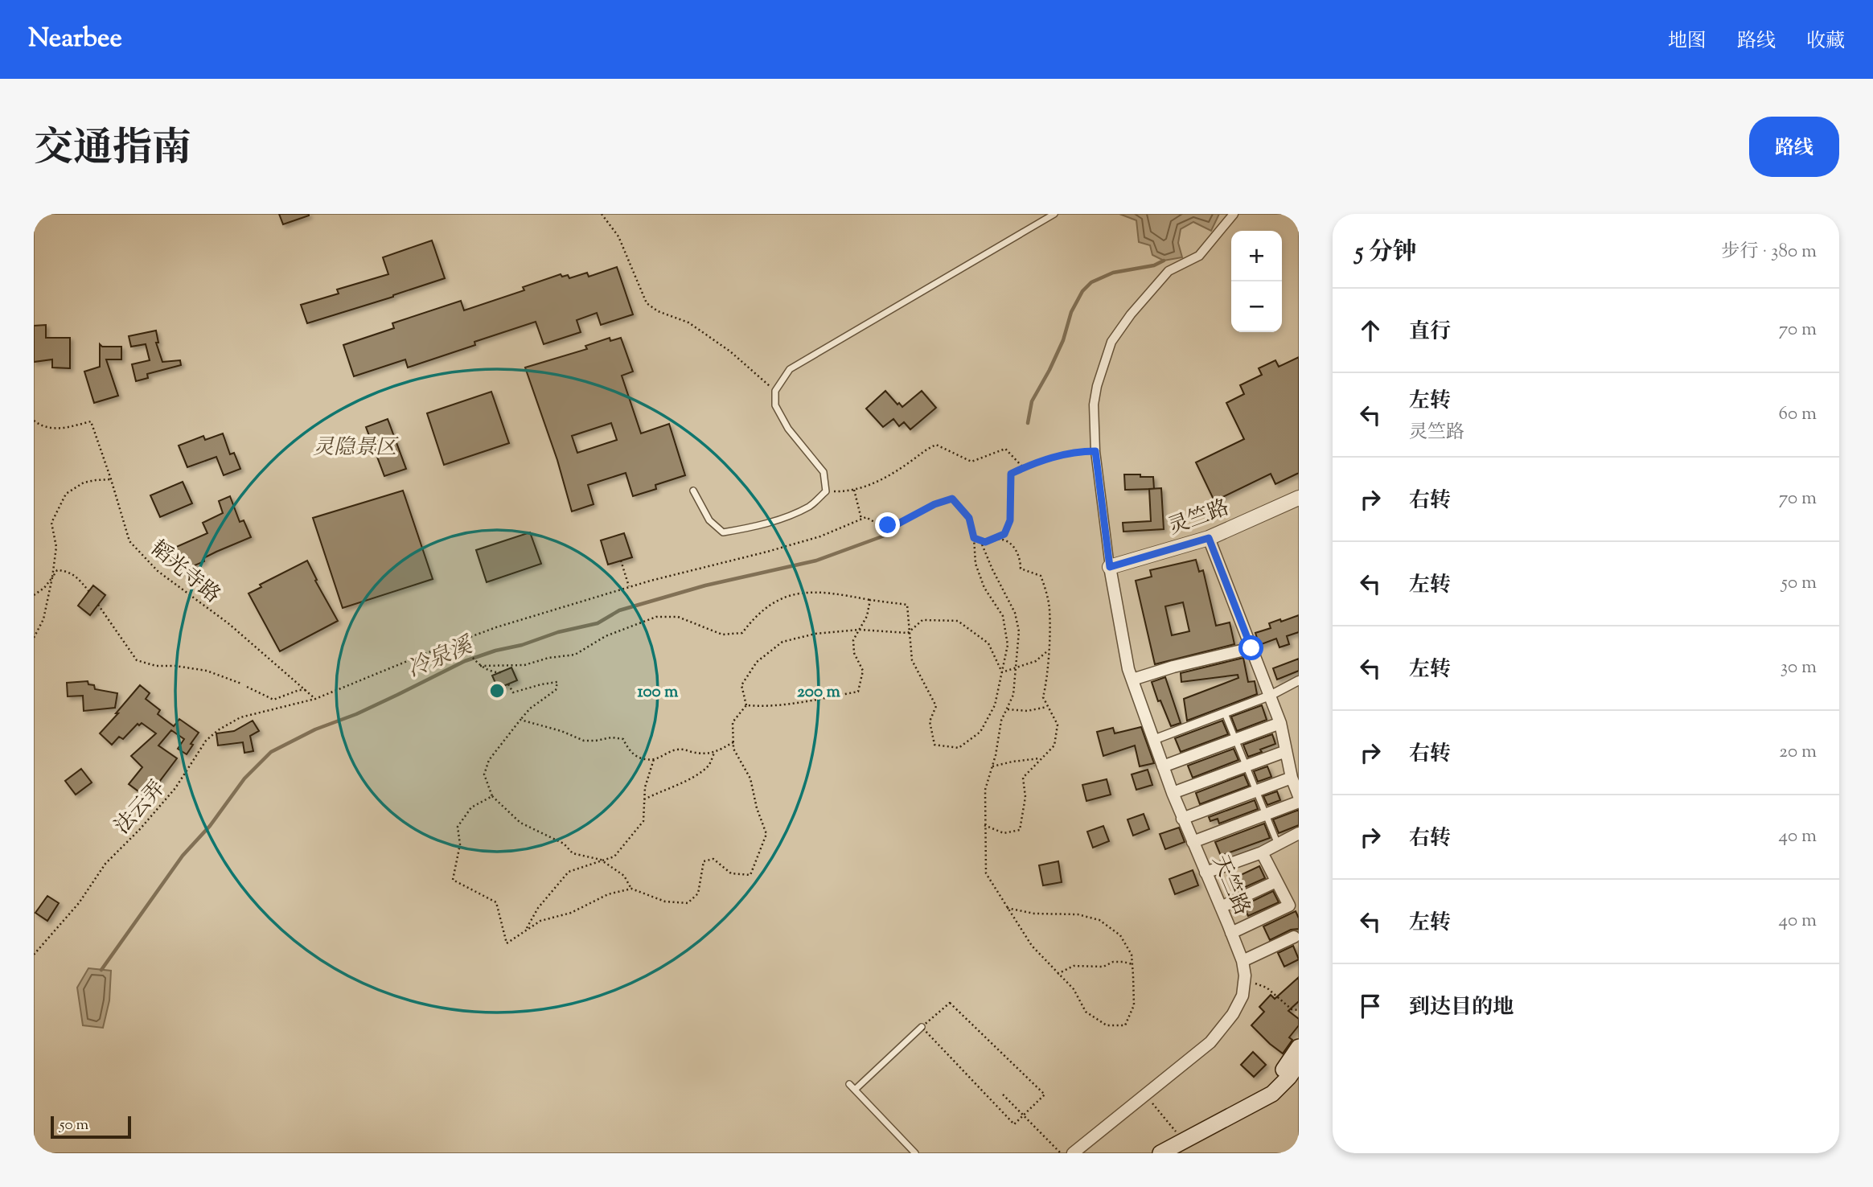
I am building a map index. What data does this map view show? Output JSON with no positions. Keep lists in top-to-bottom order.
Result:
{
  "streets": {
    "street": ["灵竺路", "天竺路"],
    "path": ["韬光寺路", "法云弄"]
  },
  "crossings": [
    ["灵竺路", "天竺路"],
    ["韬光寺路", "法云弄"]
  ],
  "water": ["冷泉溪"],
  "parks": ["灵隐景区"],
  "scale_bar": "50 m",
  "page": {
    "header": "Nearbee",
    "nav": ["地图", "路线", "收藏"],
    "title": "交通指南",
    "buttons": "路线",
    "heading": ["5 分钟", "步行 · 380 m"],
    "map_buttons": ["+", "−"],
    "list": [
      ["直行", "70 m"],
      ["左转", "灵竺路", "60 m"],
      ["右转", "70 m"],
      ["左转", "50 m"],
      ["左转", "30 m"],
      ["右转", "20 m"],
      ["右转", "40 m"],
      ["左转", "40 m"],
      "到达目的地"
    ],
    "scale": "50 m"
  },
  "rings": ["100 m", "200 m"]
}
